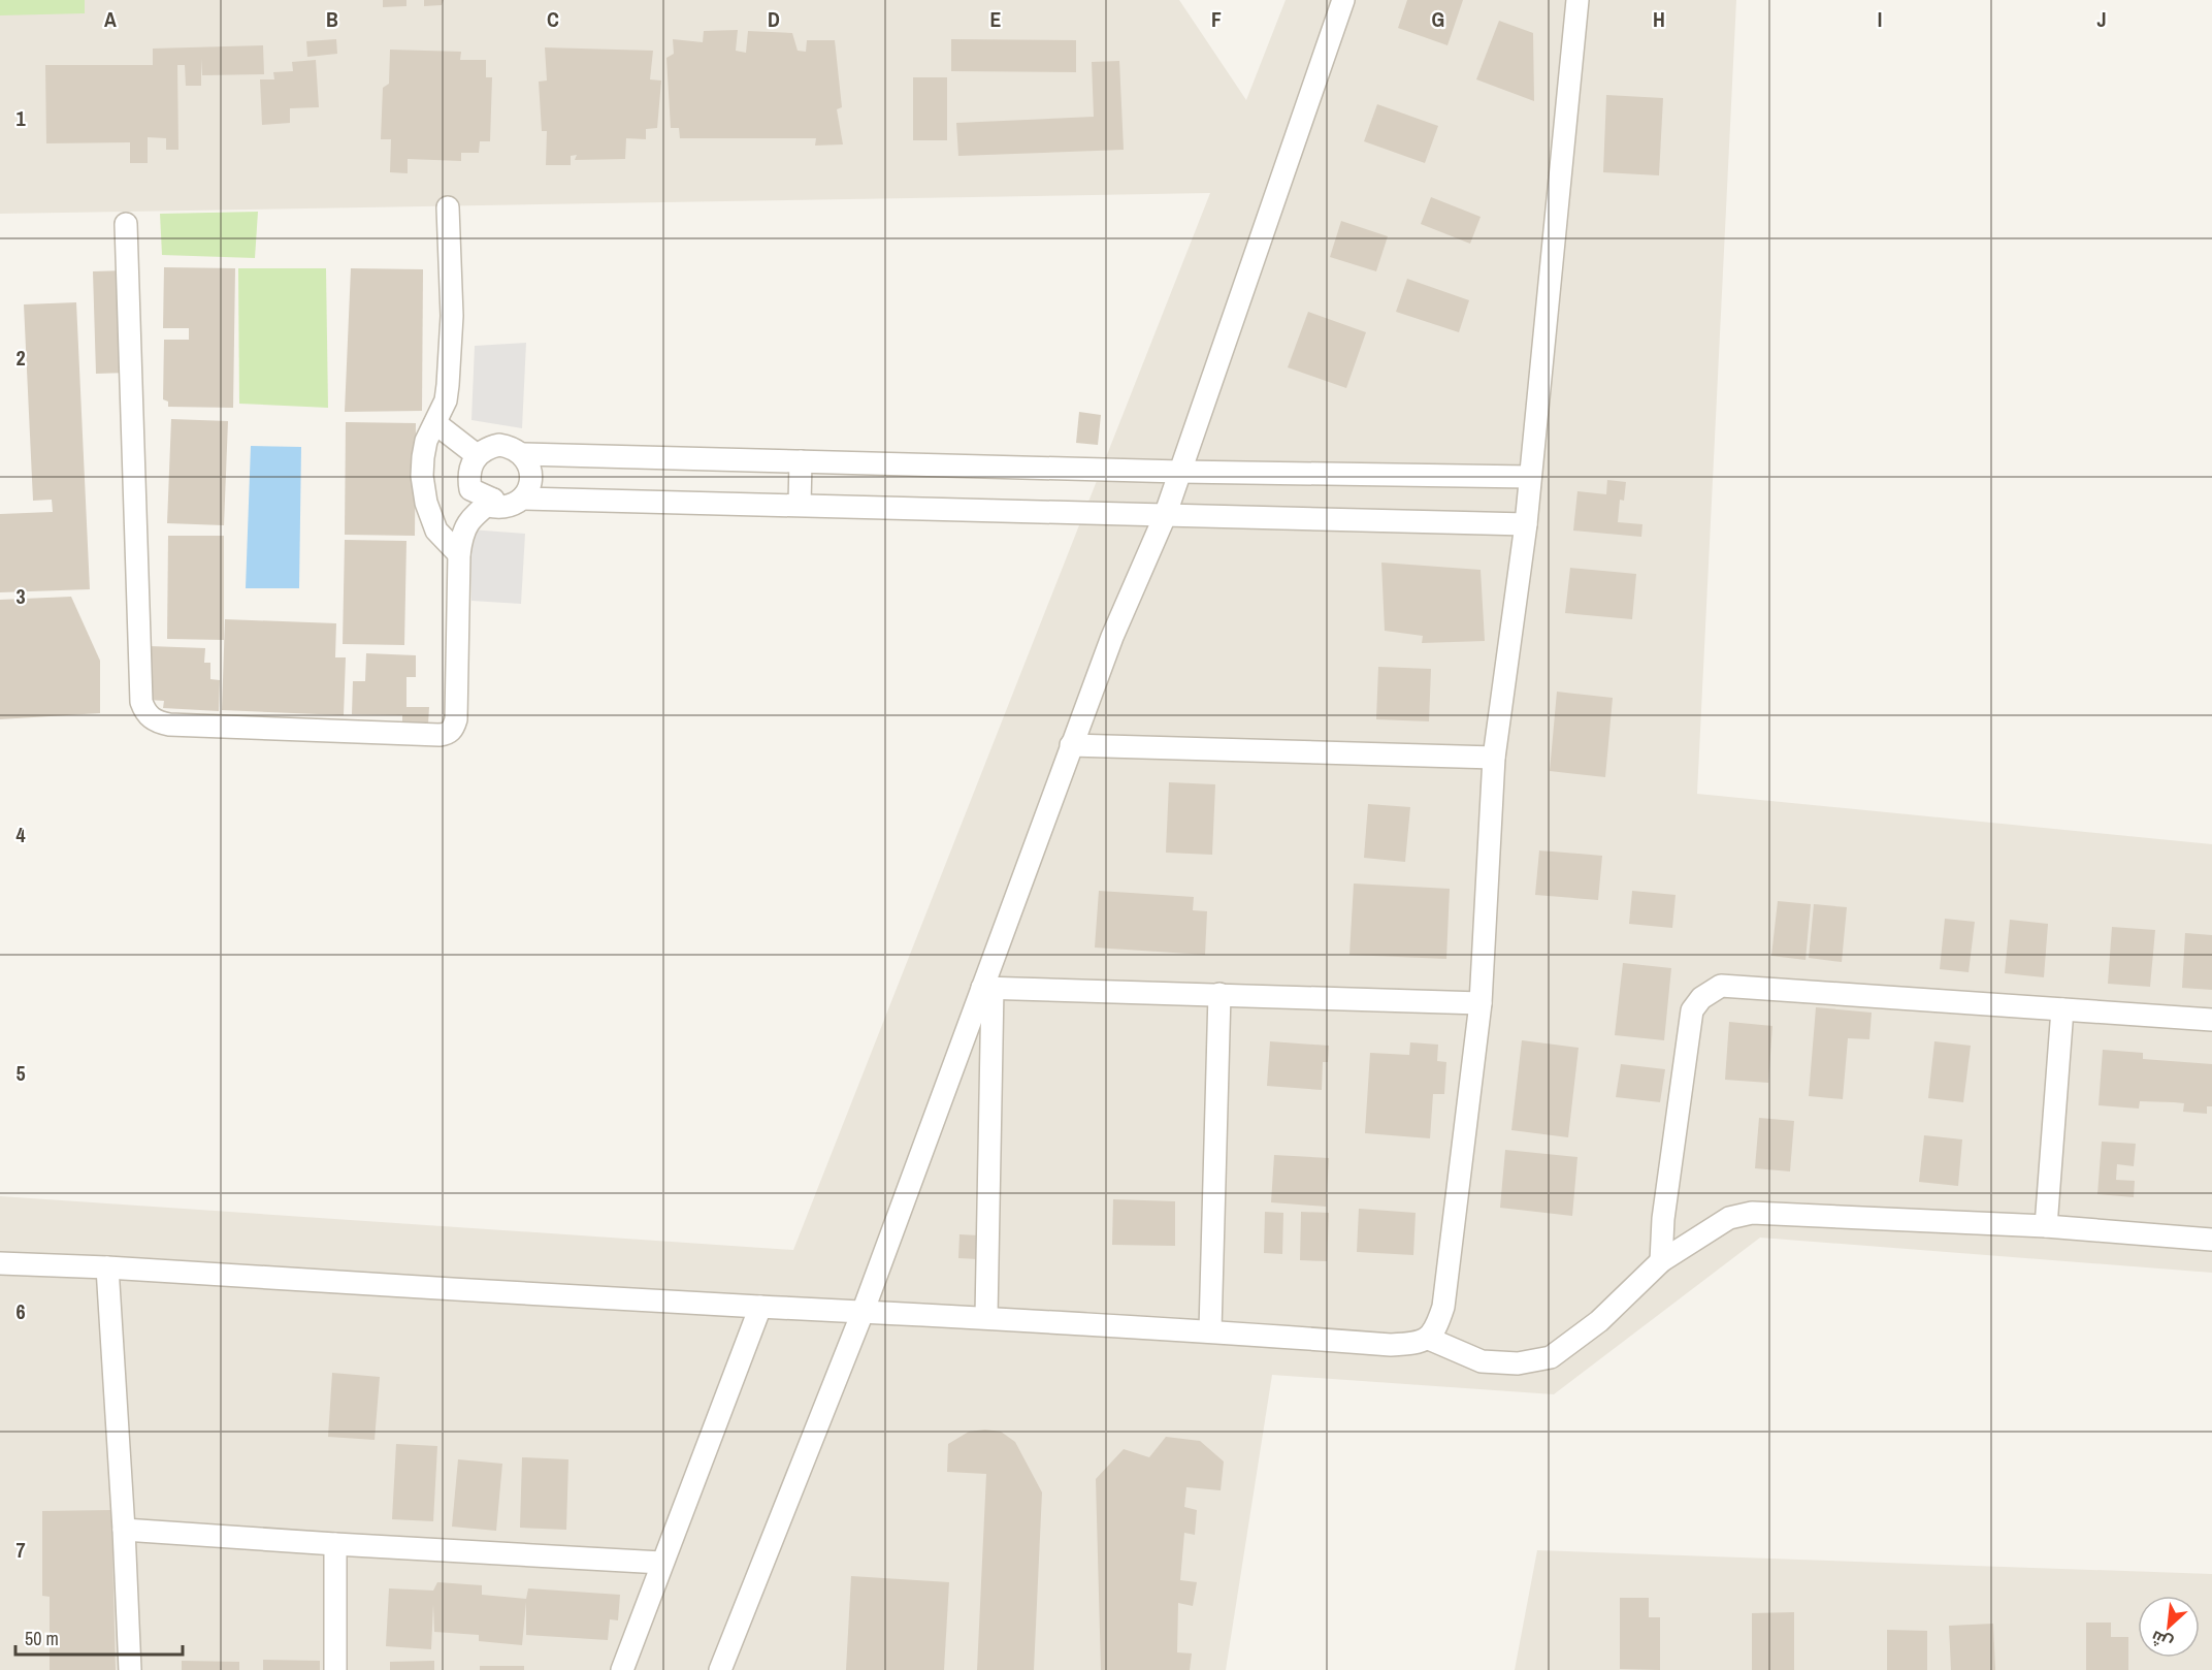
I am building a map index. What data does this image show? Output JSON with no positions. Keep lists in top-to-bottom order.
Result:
{
  "scale_bar": "50 m",
  "north": "bottom left",
  "grid": {
    "columns": [
      "A",
      "B",
      "C",
      "D",
      "E",
      "F",
      "G",
      "H",
      "I",
      "J"
    ],
    "rows": [
      "1",
      "2",
      "3",
      "4",
      "5",
      "6",
      "7"
    ]
  }
}
